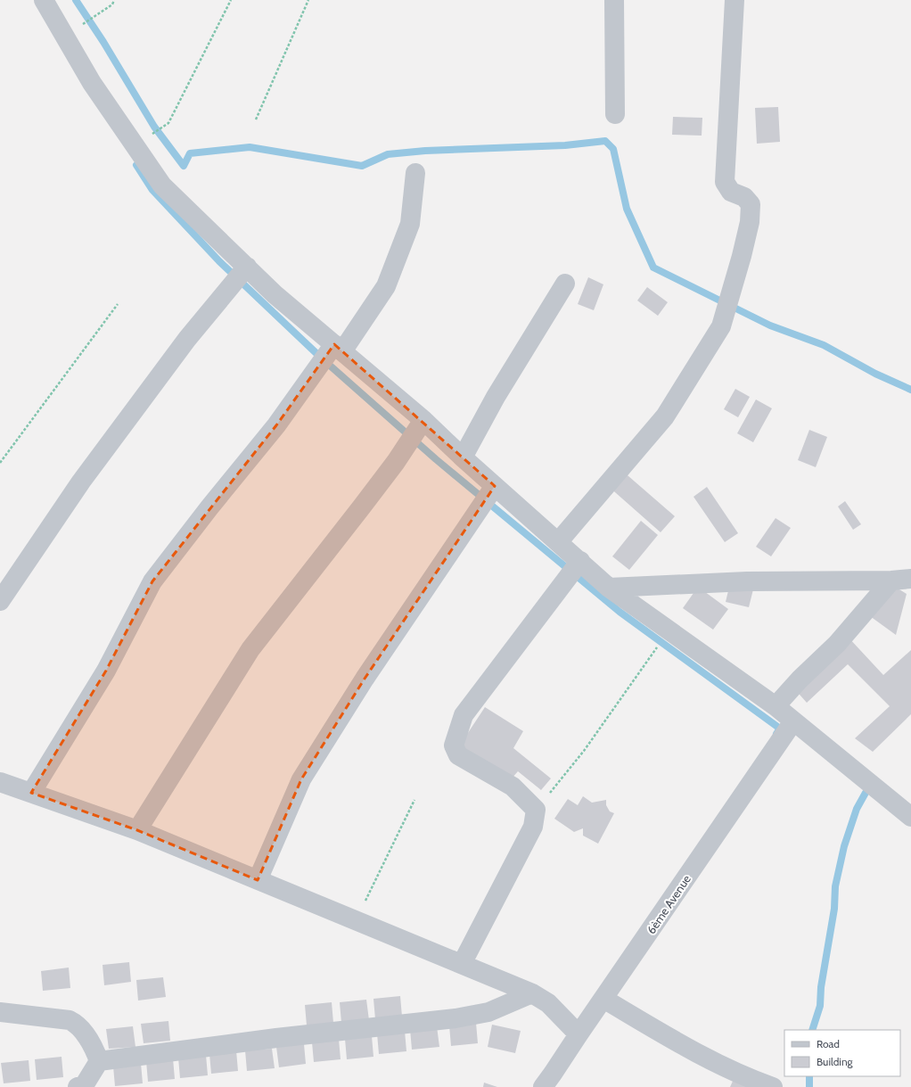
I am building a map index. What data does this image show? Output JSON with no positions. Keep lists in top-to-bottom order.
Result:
{
  "streets": {
    "street": ["6ème Avenue"]
  },
  "legend": ["Road", "Building"]
}
